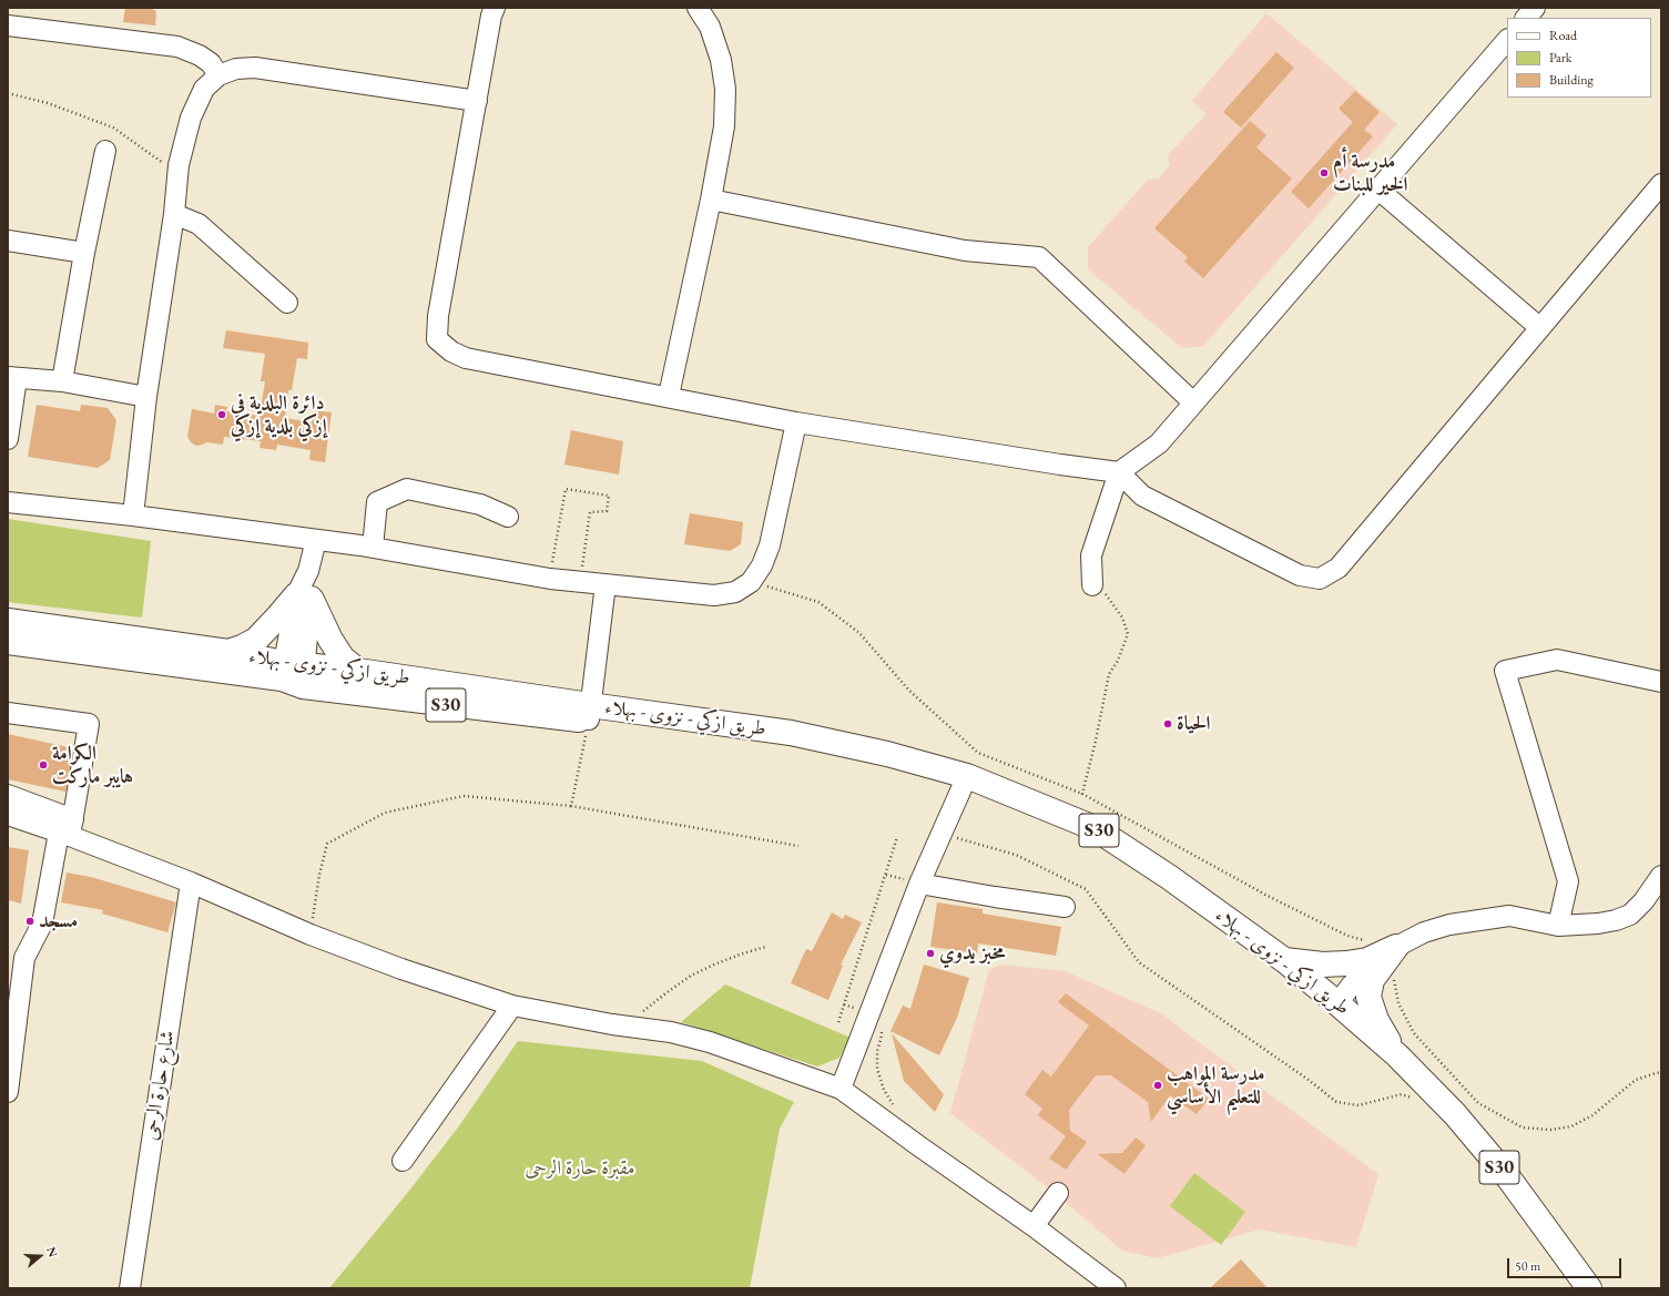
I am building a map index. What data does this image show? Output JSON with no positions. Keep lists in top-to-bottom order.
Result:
{
  "streets": {
    "main road": ["طريق ازكي - نزوى - بهلاء", "S30"],
    "street": ["شارع حارة الرحى"]
  },
  "parks": ["مقبرة حارة الرحى"],
  "places": [
    "مدرسة أم الخير للبنات",
    "دائرة البلدية في إزكي بلدية إزكي",
    "الحياة",
    "الكرامة هايبر ماركت",
    "مسجد",
    "مخبز يدوي",
    "مدرسة المواهب للتعليم الأساسي"
  ],
  "legend": ["Road", "Park", "Building"],
  "scale_bar": "50 m",
  "north": "right"
}
